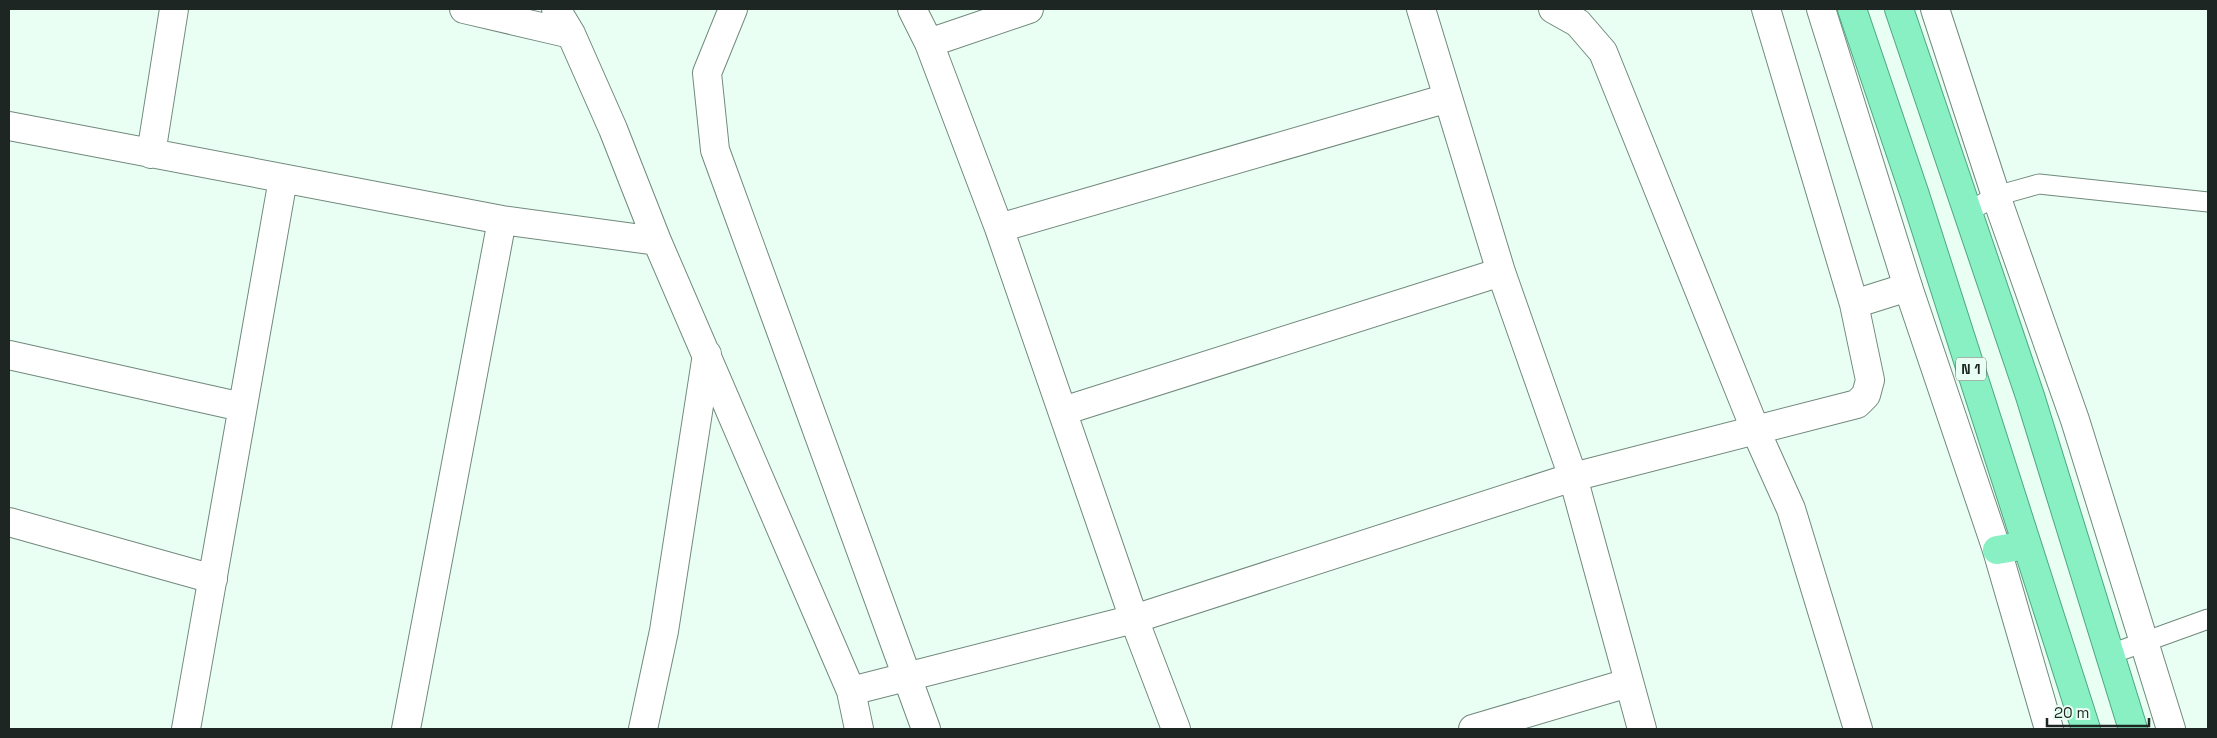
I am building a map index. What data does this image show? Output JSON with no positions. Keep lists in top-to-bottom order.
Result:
{
  "streets": {
    "highway": ["N 1"]
  },
  "scale_bar": "20 m"
}
